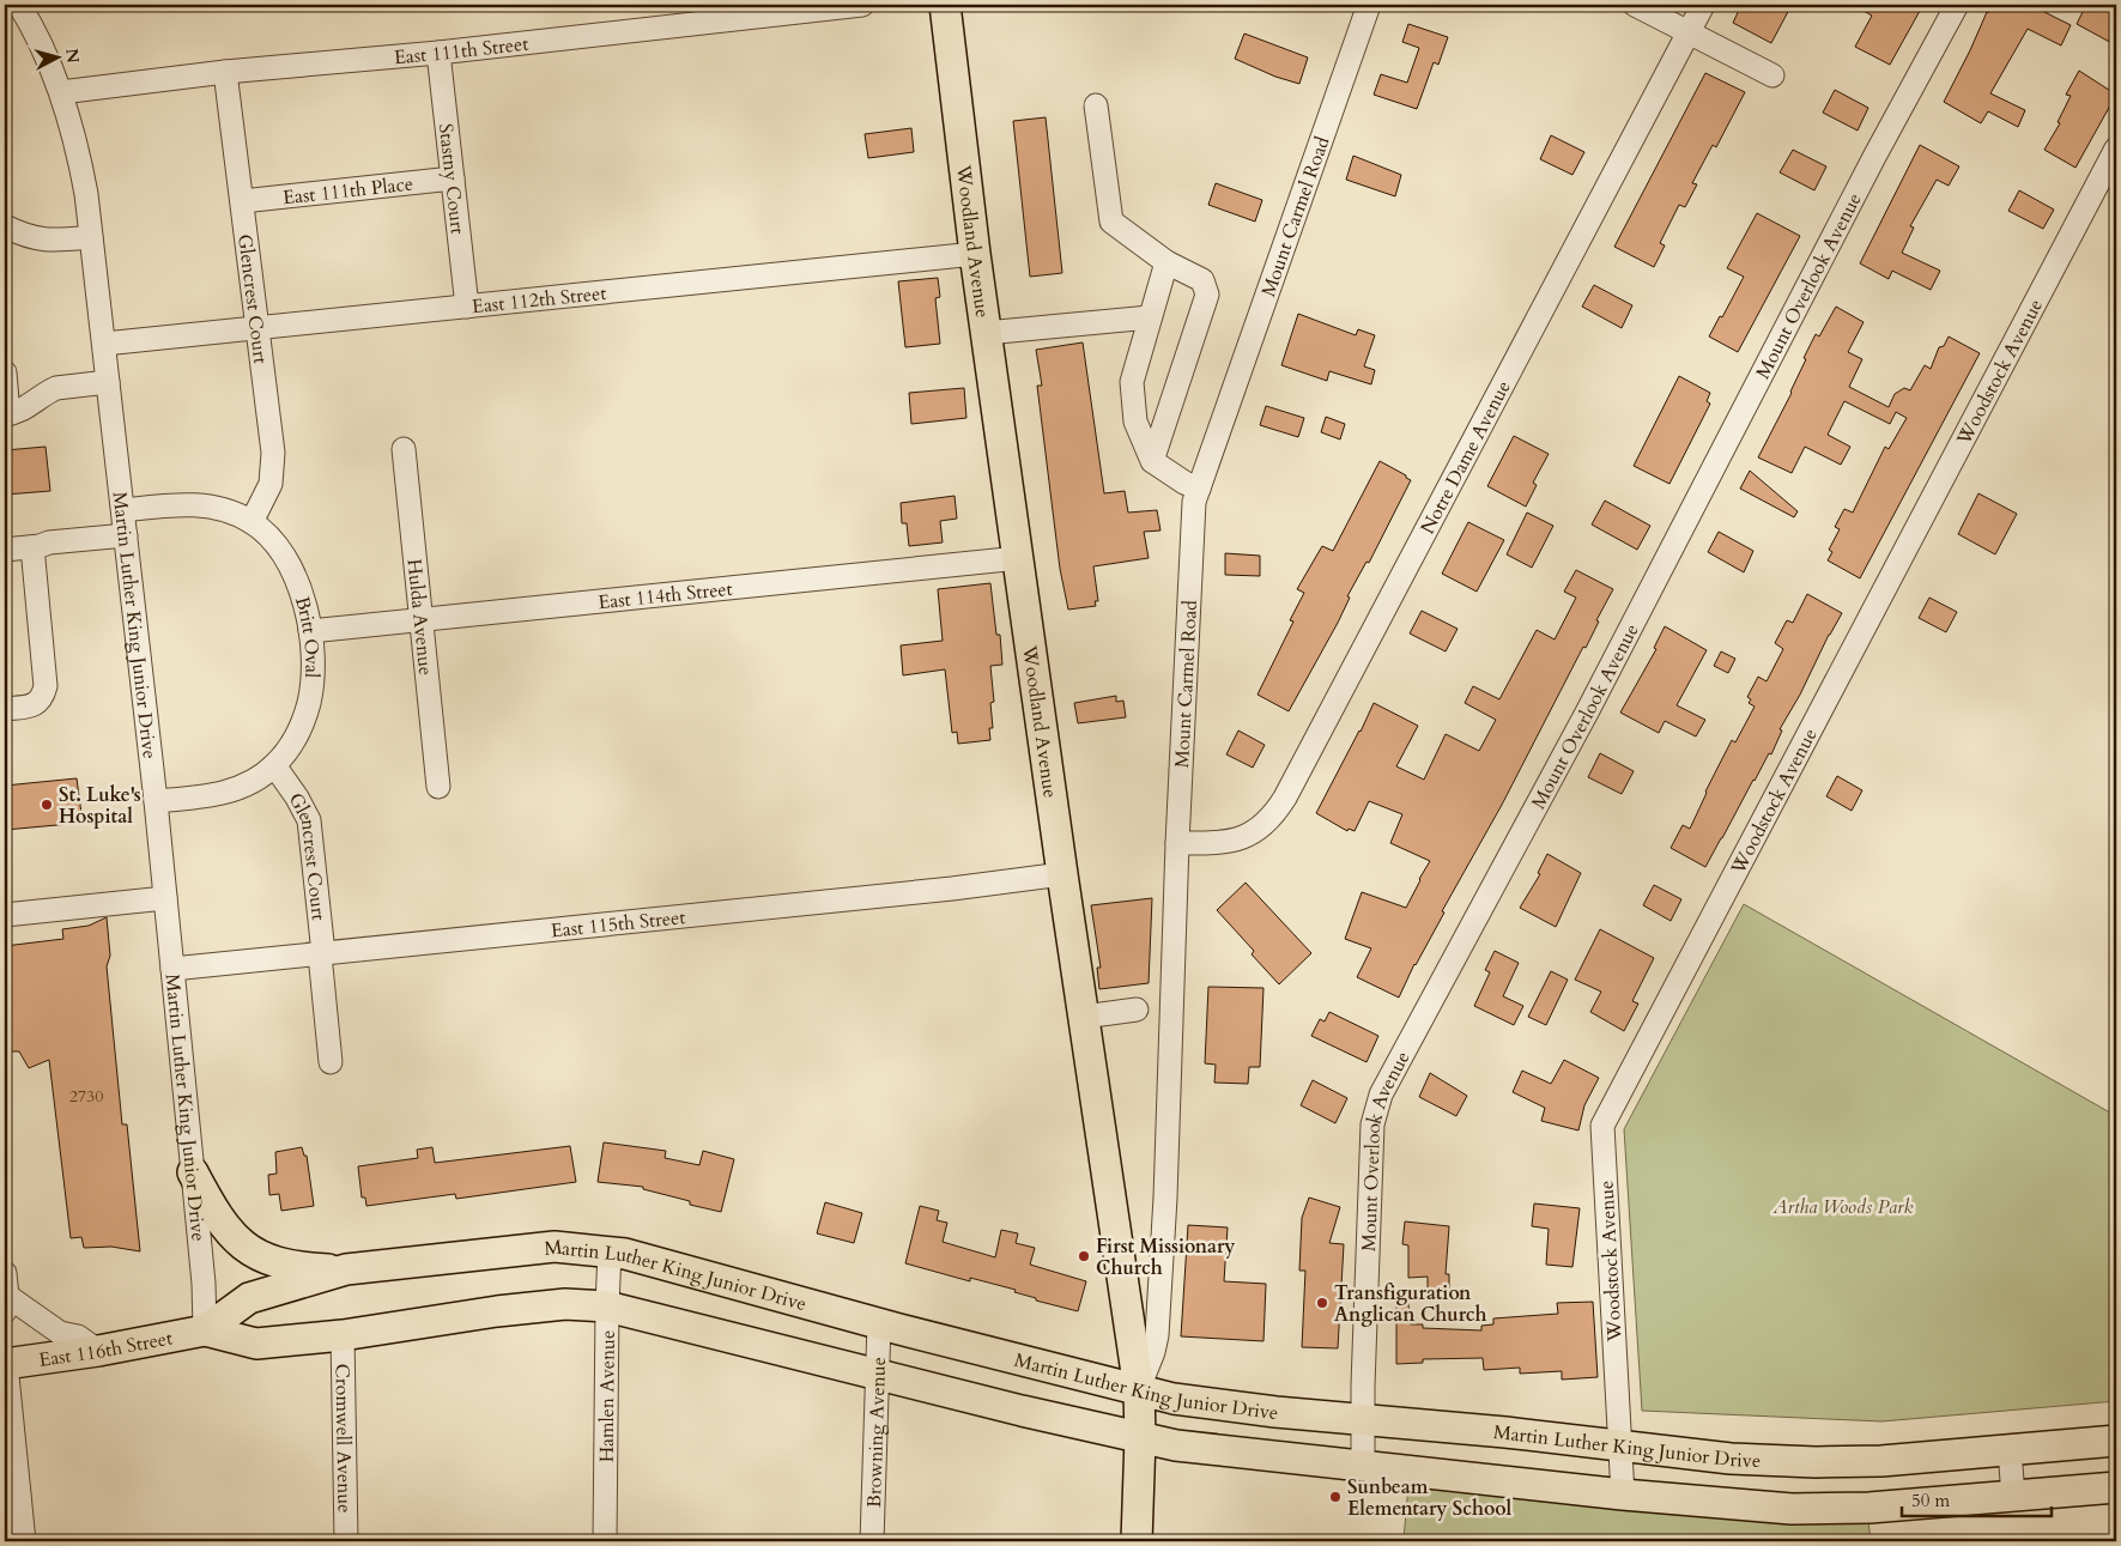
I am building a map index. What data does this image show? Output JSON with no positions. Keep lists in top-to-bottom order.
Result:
{
  "streets": {
    "main road": ["Woodland Avenue", "Martin Luther King Junior Drive", "East 116th Street"],
    "street": [
      "East 111th Street",
      "Stastny Court",
      "East 111th Place",
      "Mount Carmel Road",
      "Mount Overlook Avenue",
      "Glencrest Court",
      "East 112th Street",
      "Woodstock Avenue",
      "Notre Dame Avenue",
      "East 114th Street",
      "Hulda Avenue",
      "Britt Oval",
      "East 115th Street",
      "Hamlen Avenue",
      "Browning Avenue",
      "Cromwell Avenue"
    ]
  },
  "crossings": [
    ["East 111th Street", "Stastny Court"],
    ["East 111th Street", "Glencrest Court"],
    ["East 111th Street", "Martin Luther King Junior Drive"],
    ["Stastny Court", "East 111th Place"],
    ["Stastny Court", "East 112th Street"],
    ["East 111th Place", "Glencrest Court"],
    ["Mount Carmel Road", "Woodland Avenue"],
    ["Mount Carmel Road", "Notre Dame Avenue"],
    ["Mount Carmel Road", "Martin Luther King Junior Drive"],
    ["Woodland Avenue", "East 112th Street"],
    ["Woodland Avenue", "East 114th Street"],
    ["Woodland Avenue", "Martin Luther King Junior Drive"],
    ["Woodland Avenue", "East 115th Street"],
    ["Mount Overlook Avenue", "Martin Luther King Junior Drive"],
    ["Glencrest Court", "East 112th Street"],
    ["Glencrest Court", "Britt Oval"],
    ["Glencrest Court", "East 115th Street"],
    ["East 112th Street", "Martin Luther King Junior Drive"],
    ["Woodstock Avenue", "Martin Luther King Junior Drive"],
    ["East 114th Street", "Hulda Avenue"],
    ["East 114th Street", "Britt Oval"],
    ["Martin Luther King Junior Drive", "Britt Oval"],
    ["Martin Luther King Junior Drive", "East 115th Street"],
    ["Martin Luther King Junior Drive", "East 116th Street"],
    ["Martin Luther King Junior Drive", "Hamlen Avenue"],
    ["Martin Luther King Junior Drive", "Browning Avenue"]
  ],
  "parks": ["Artha Woods Park"],
  "places": [
    "St. Luke's Hospital",
    "First Missionary Church",
    "Transfiguration Anglican Church",
    "Sunbeam Elementary School"
  ],
  "house_numbers": ["2730"],
  "scale_bar": "50 m",
  "north": "right"
}
